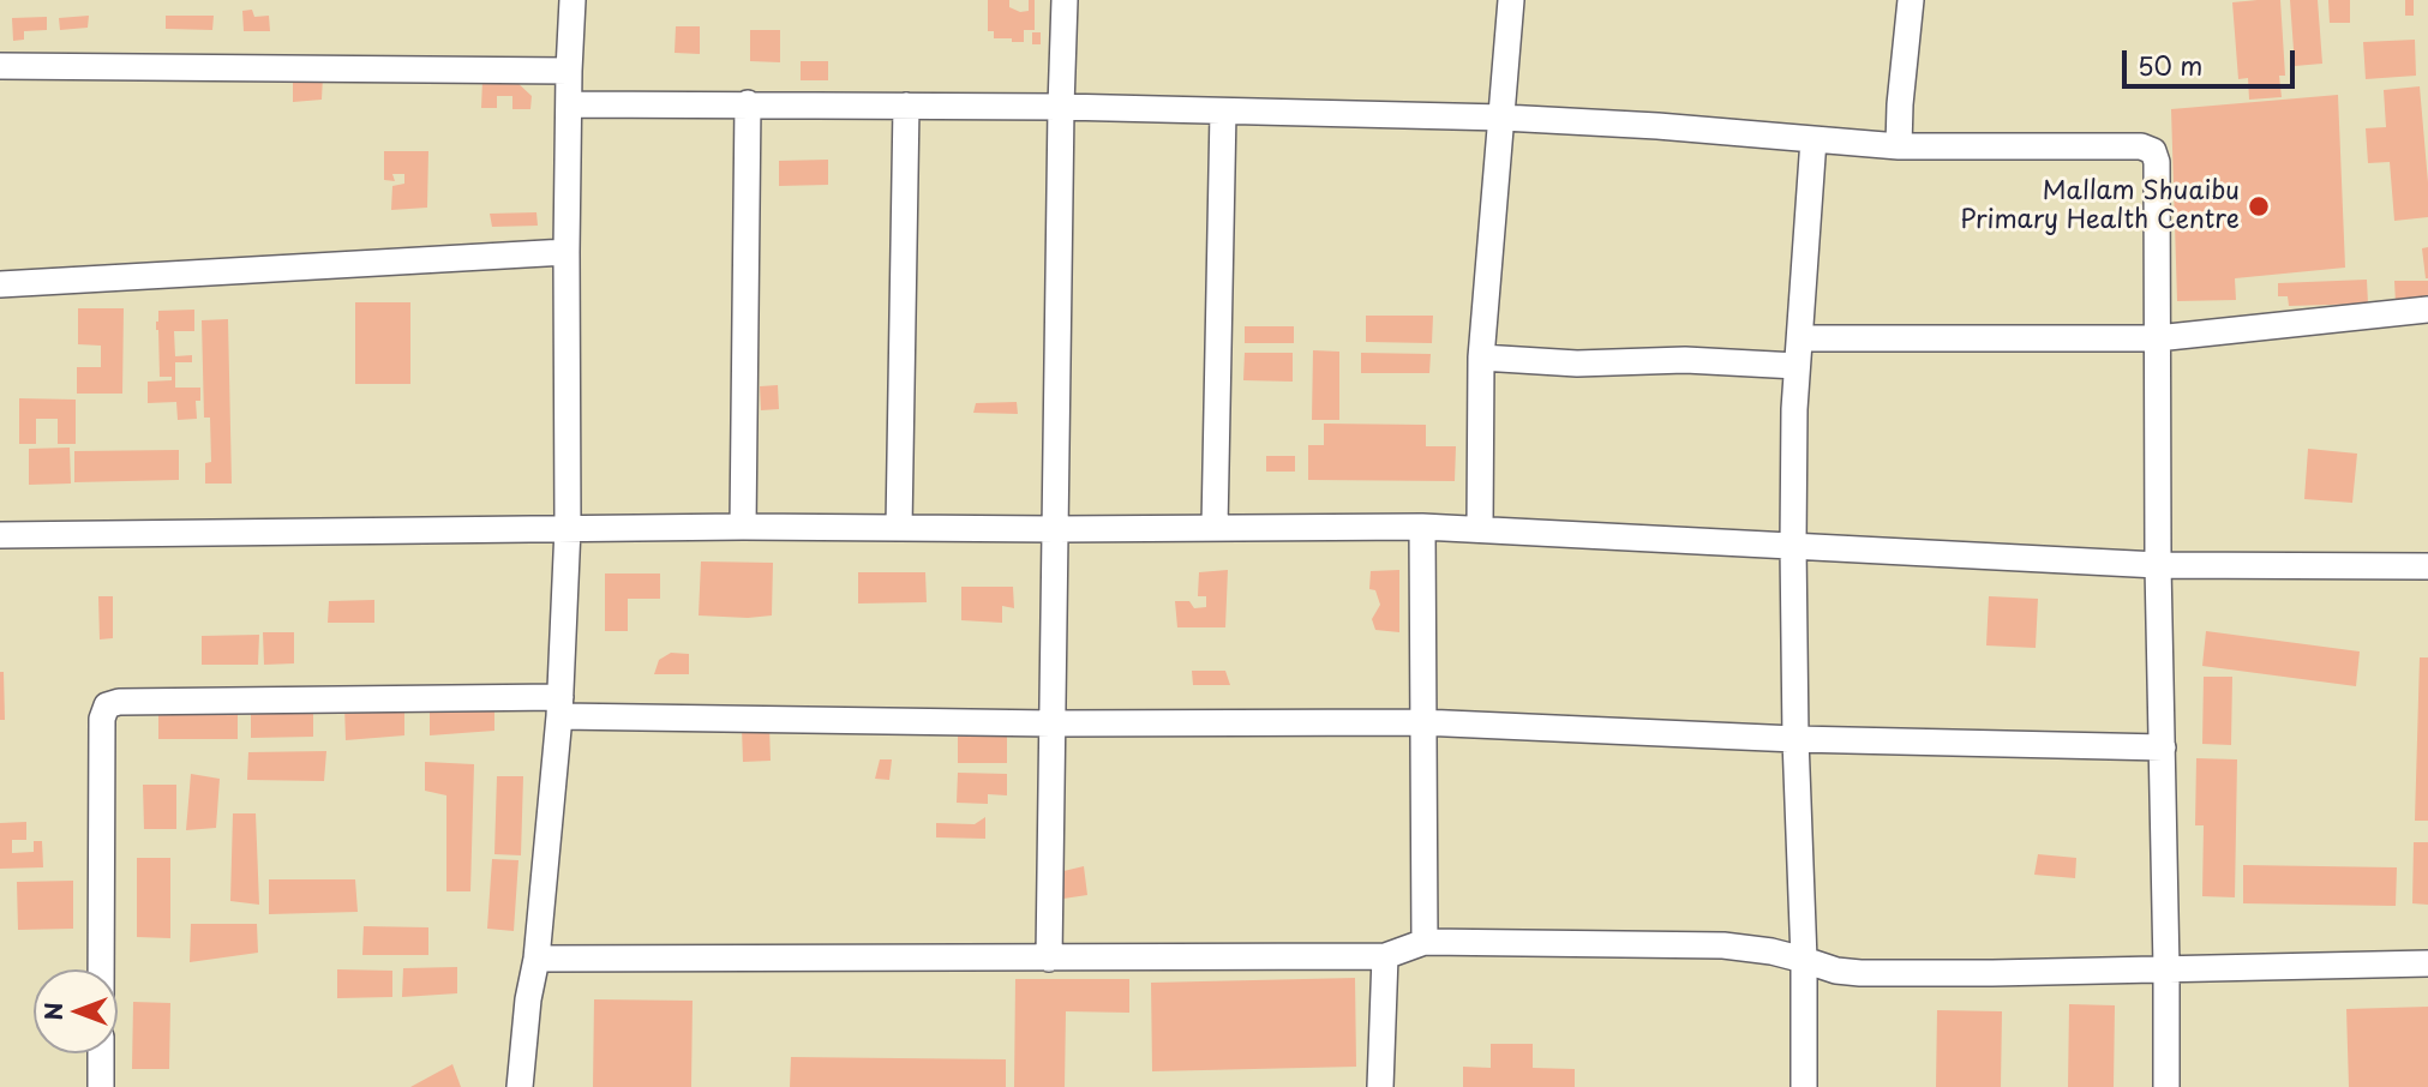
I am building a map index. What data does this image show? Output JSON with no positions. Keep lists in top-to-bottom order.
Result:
{
  "places": ["Mallam Shuaibu Primary Health Centre"],
  "scale_bar": "50 m",
  "north": "left"
}
